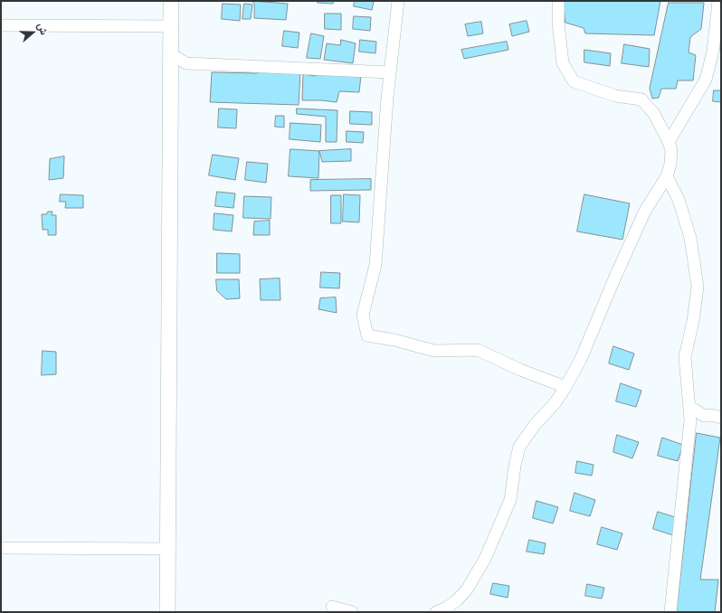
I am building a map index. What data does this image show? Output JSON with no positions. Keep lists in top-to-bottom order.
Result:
{
  "north": "right"
}
